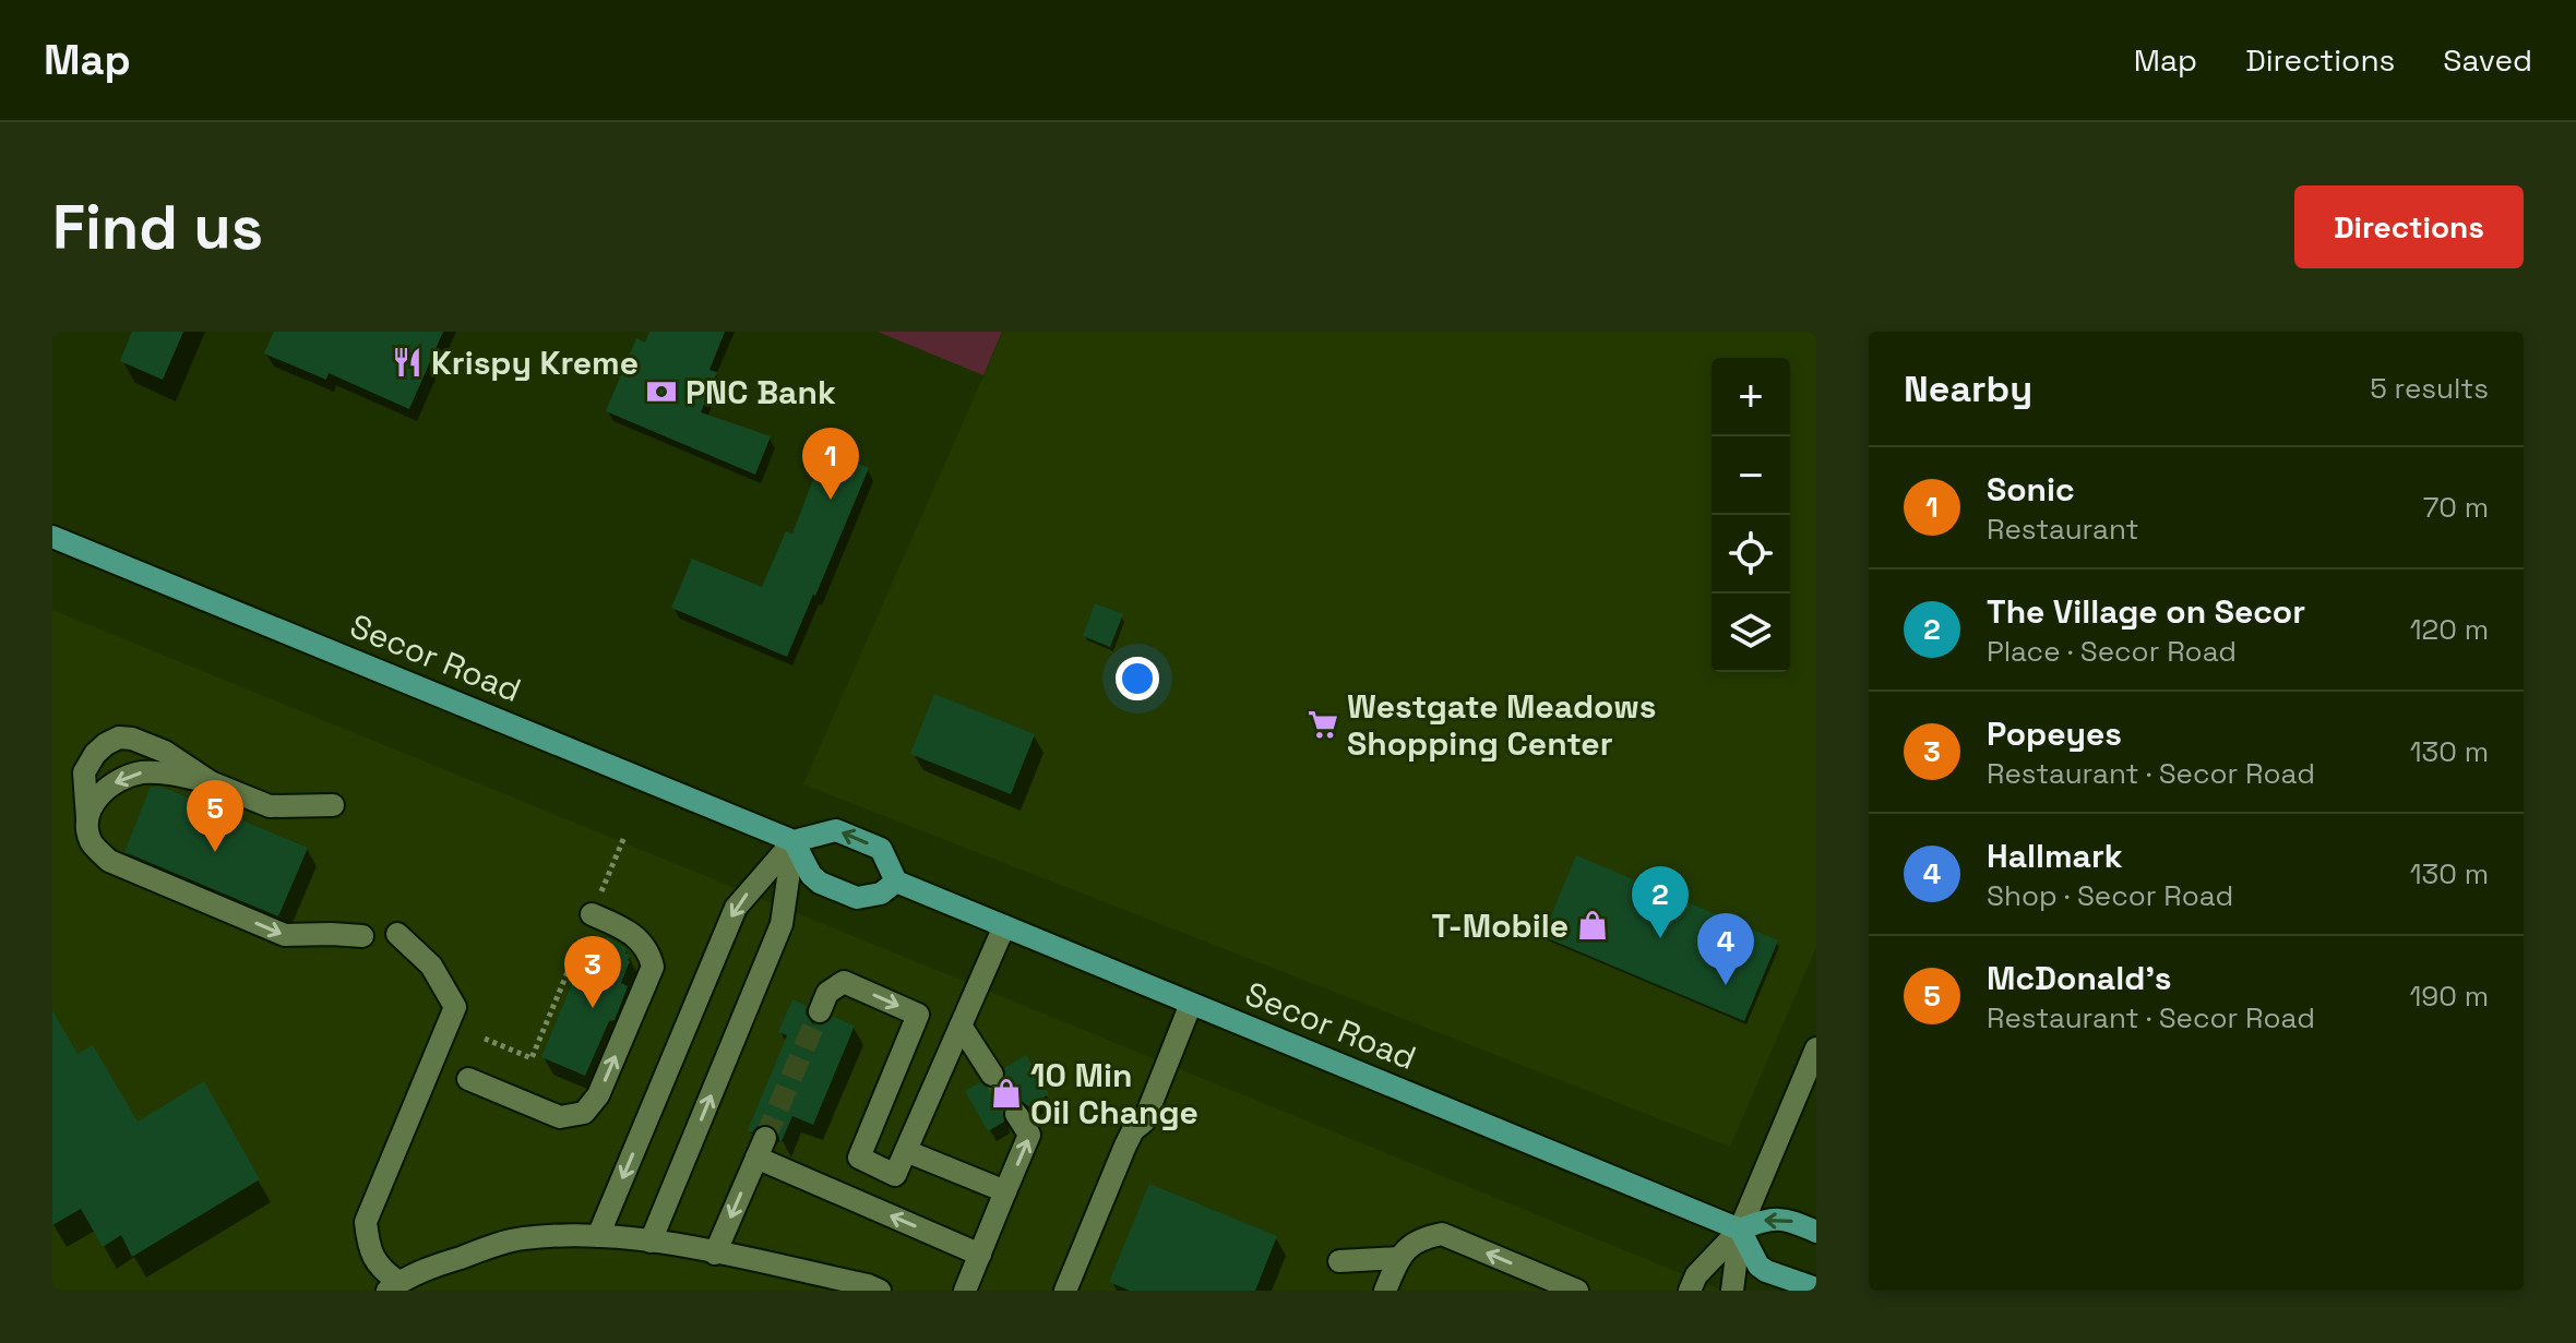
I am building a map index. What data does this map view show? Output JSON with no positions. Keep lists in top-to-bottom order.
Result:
{
  "streets": {
    "main road": ["Secor Road"]
  },
  "places": {
    "restaurant": ["Krispy Kreme"],
    "bank": ["PNC Bank"],
    "supermarket": ["Westgate Meadows Shopping Center"],
    "shop": ["T-Mobile", "10 Min Oil Change"]
  },
  "page": {
    "header": "Map",
    "nav": ["Map", "Directions", "Saved"],
    "buttons": "Directions",
    "title": "Find us",
    "heading": ["Nearby", "5 results"],
    "map_buttons": ["+", "−"],
    "pins": [
      "1",
      "5",
      "2",
      "4",
      "3"
    ],
    "list": [
      {
        "mark": "1",
        "name": "Sonic",
        "note": "Restaurant",
        "value": "70 m"
      },
      {
        "mark": "2",
        "name": "The Village on Secor",
        "note": "Place · Secor Road",
        "value": "120 m"
      },
      {
        "mark": "3",
        "name": "Popeyes",
        "note": "Restaurant · Secor Road",
        "value": "130 m"
      },
      {
        "mark": "4",
        "name": "Hallmark",
        "note": "Shop · Secor Road",
        "value": "130 m"
      },
      {
        "mark": "5",
        "name": "McDonald's",
        "note": "Restaurant · Secor Road",
        "value": "190 m"
      }
    ]
  }
}
